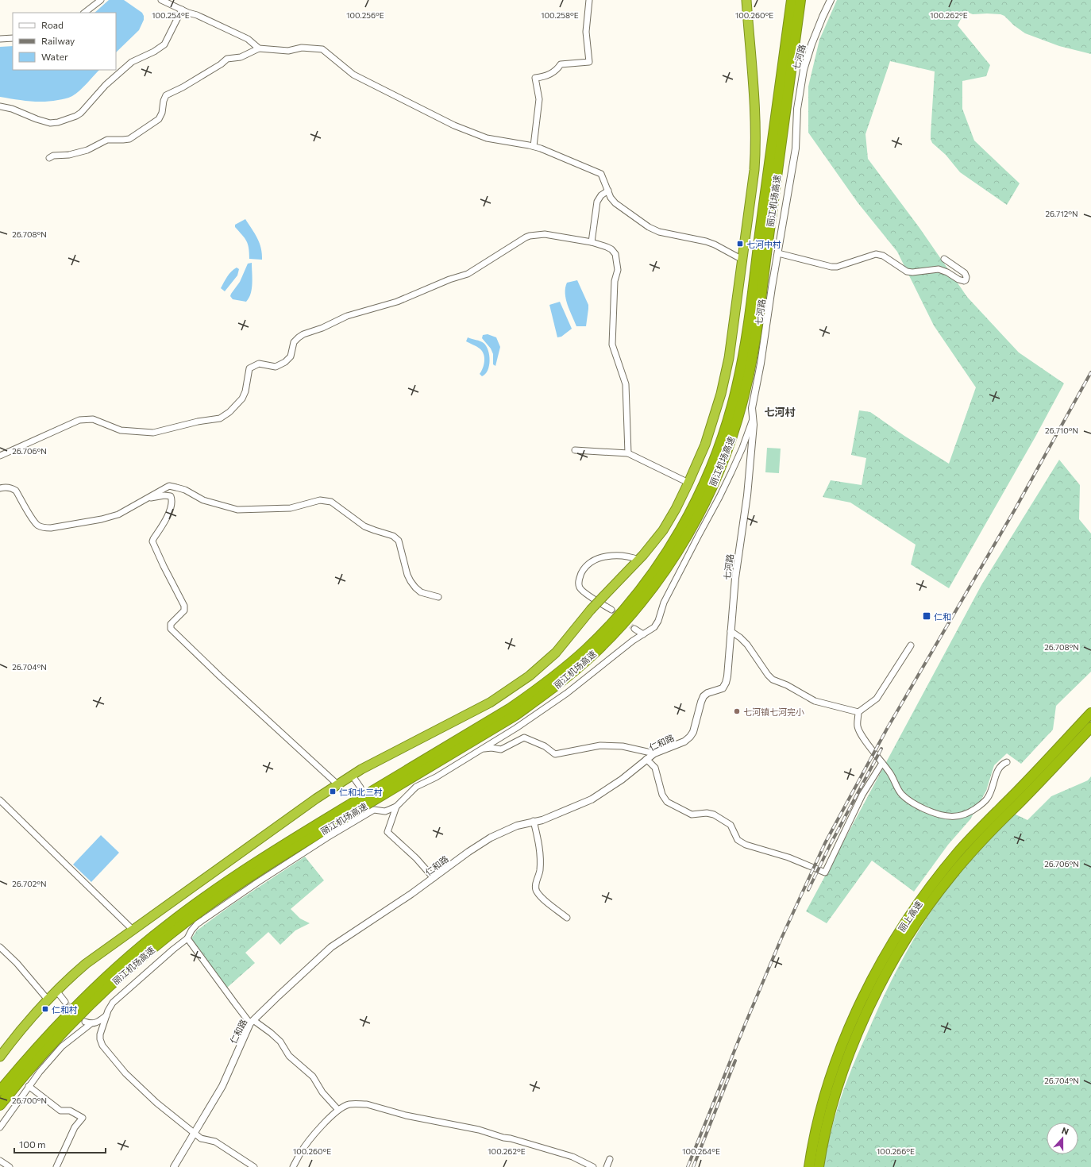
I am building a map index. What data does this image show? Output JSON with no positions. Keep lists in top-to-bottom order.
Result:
{
  "streets": {
    "highway": ["丽江机场高速", "丽上高速"],
    "street": ["七河路", "仁和路"]
  },
  "crossings": [
    ["七河路", "仁和路"]
  ],
  "districts": ["七河村"],
  "places": {
    "transit": [
      "七河中村",
      "仁和",
      "仁和北三村",
      "仁和村"
    ],
    "other": ["七河镇七河完小"]
  },
  "legend": ["Road", "Railway", "Water"],
  "scale_bar": "100 m",
  "north": "top",
  "coordinates": [
    "100.254°E",
    "100.256°E",
    "100.258°E",
    "100.260°E",
    "100.262°E",
    "26.712°N",
    "26.708°N",
    "26.710°N",
    "26.706°N",
    "26.704°N",
    "26.702°N",
    "26.700°N",
    "100.264°E",
    "100.266°E"
  ]
}
